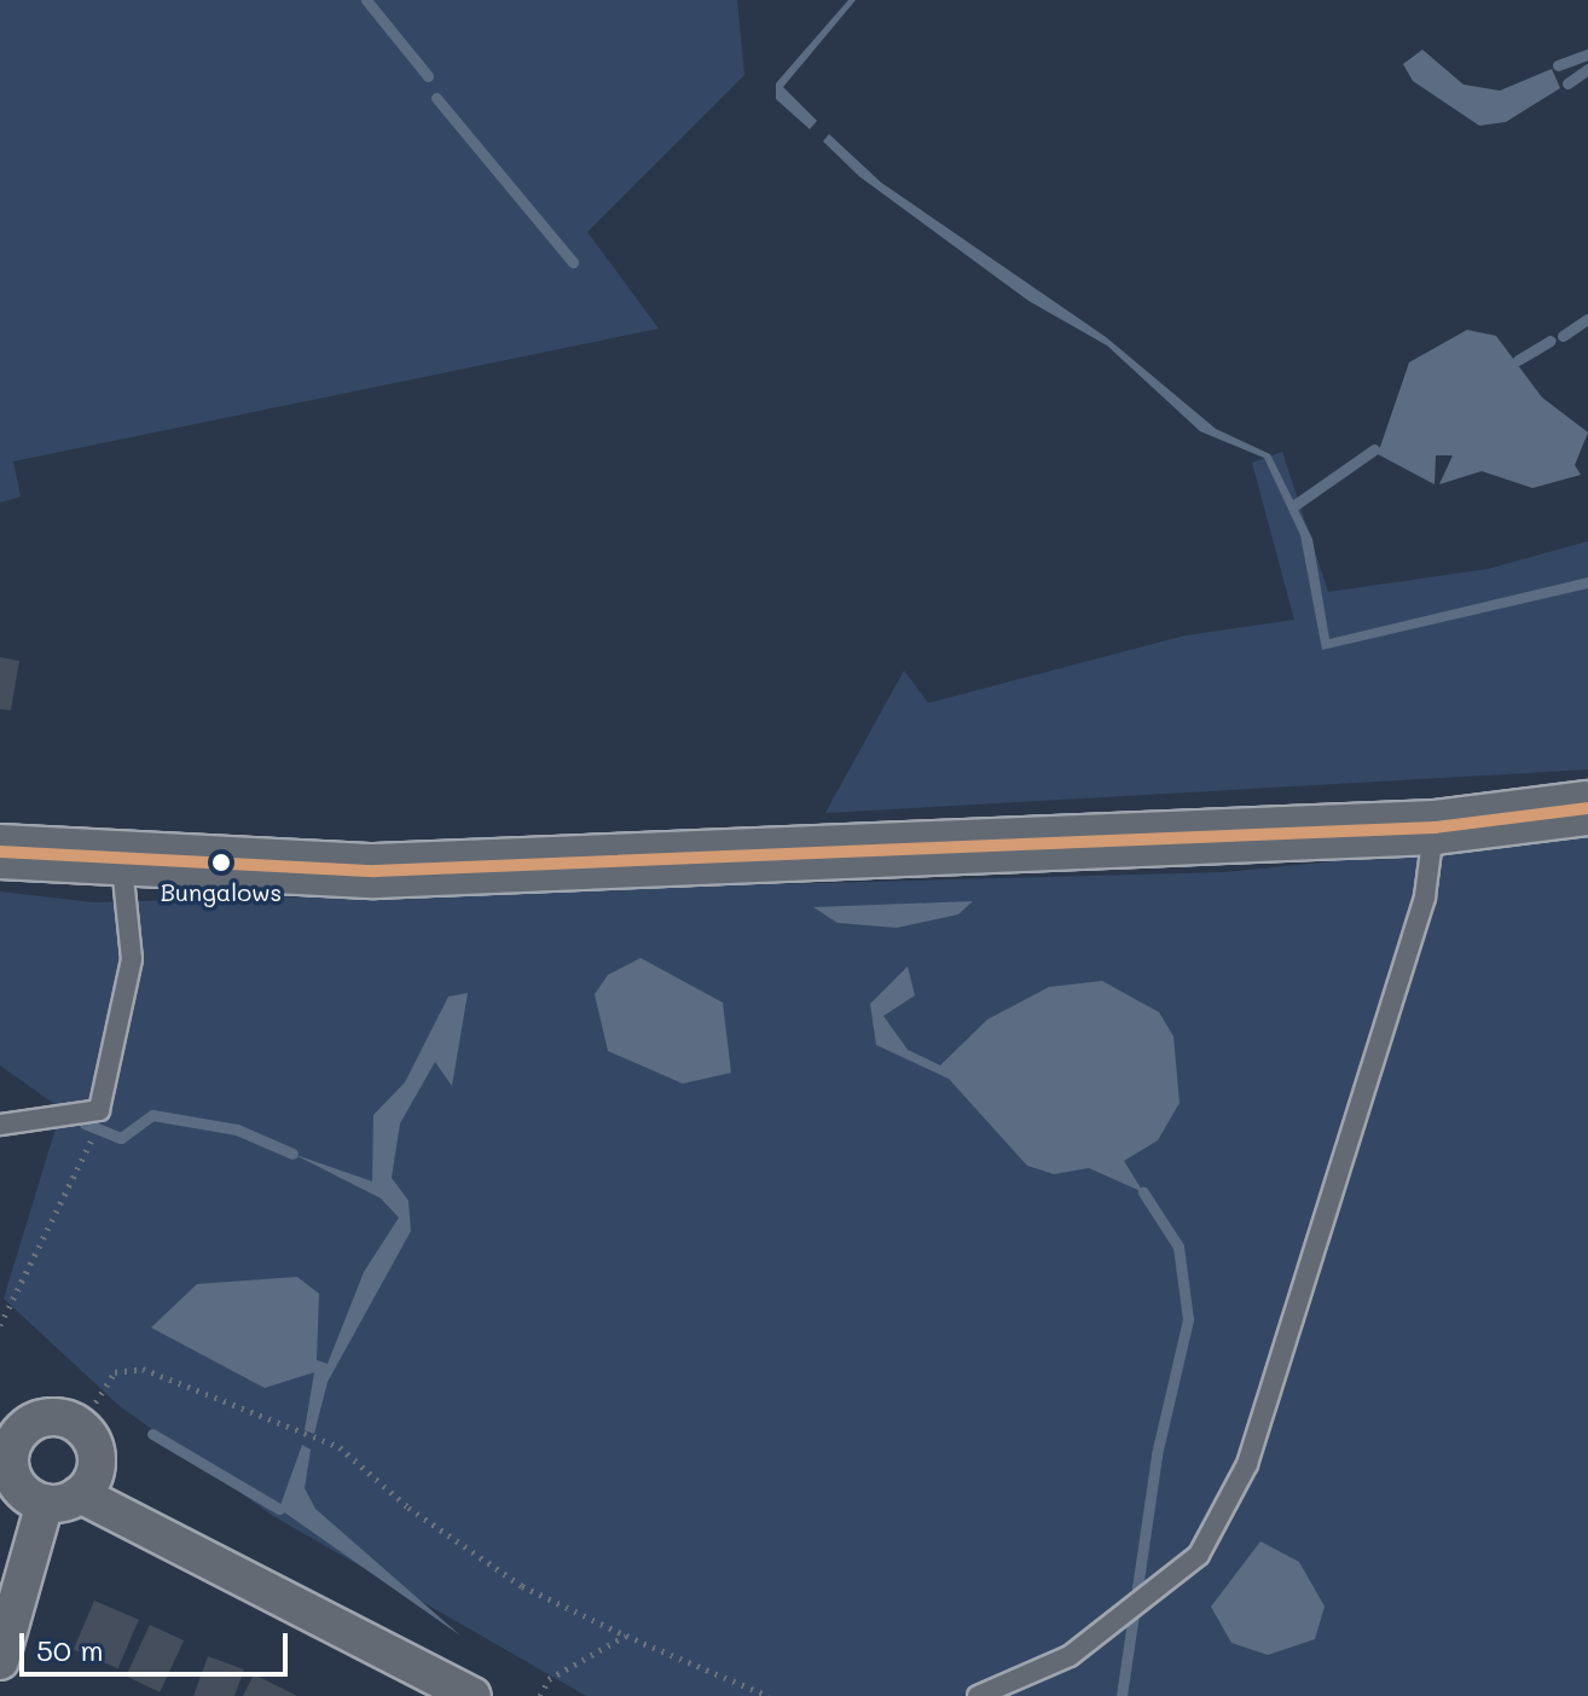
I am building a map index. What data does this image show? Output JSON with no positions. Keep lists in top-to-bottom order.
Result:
{
  "places": ["Bungalows"],
  "scale_bar": "50 m"
}
